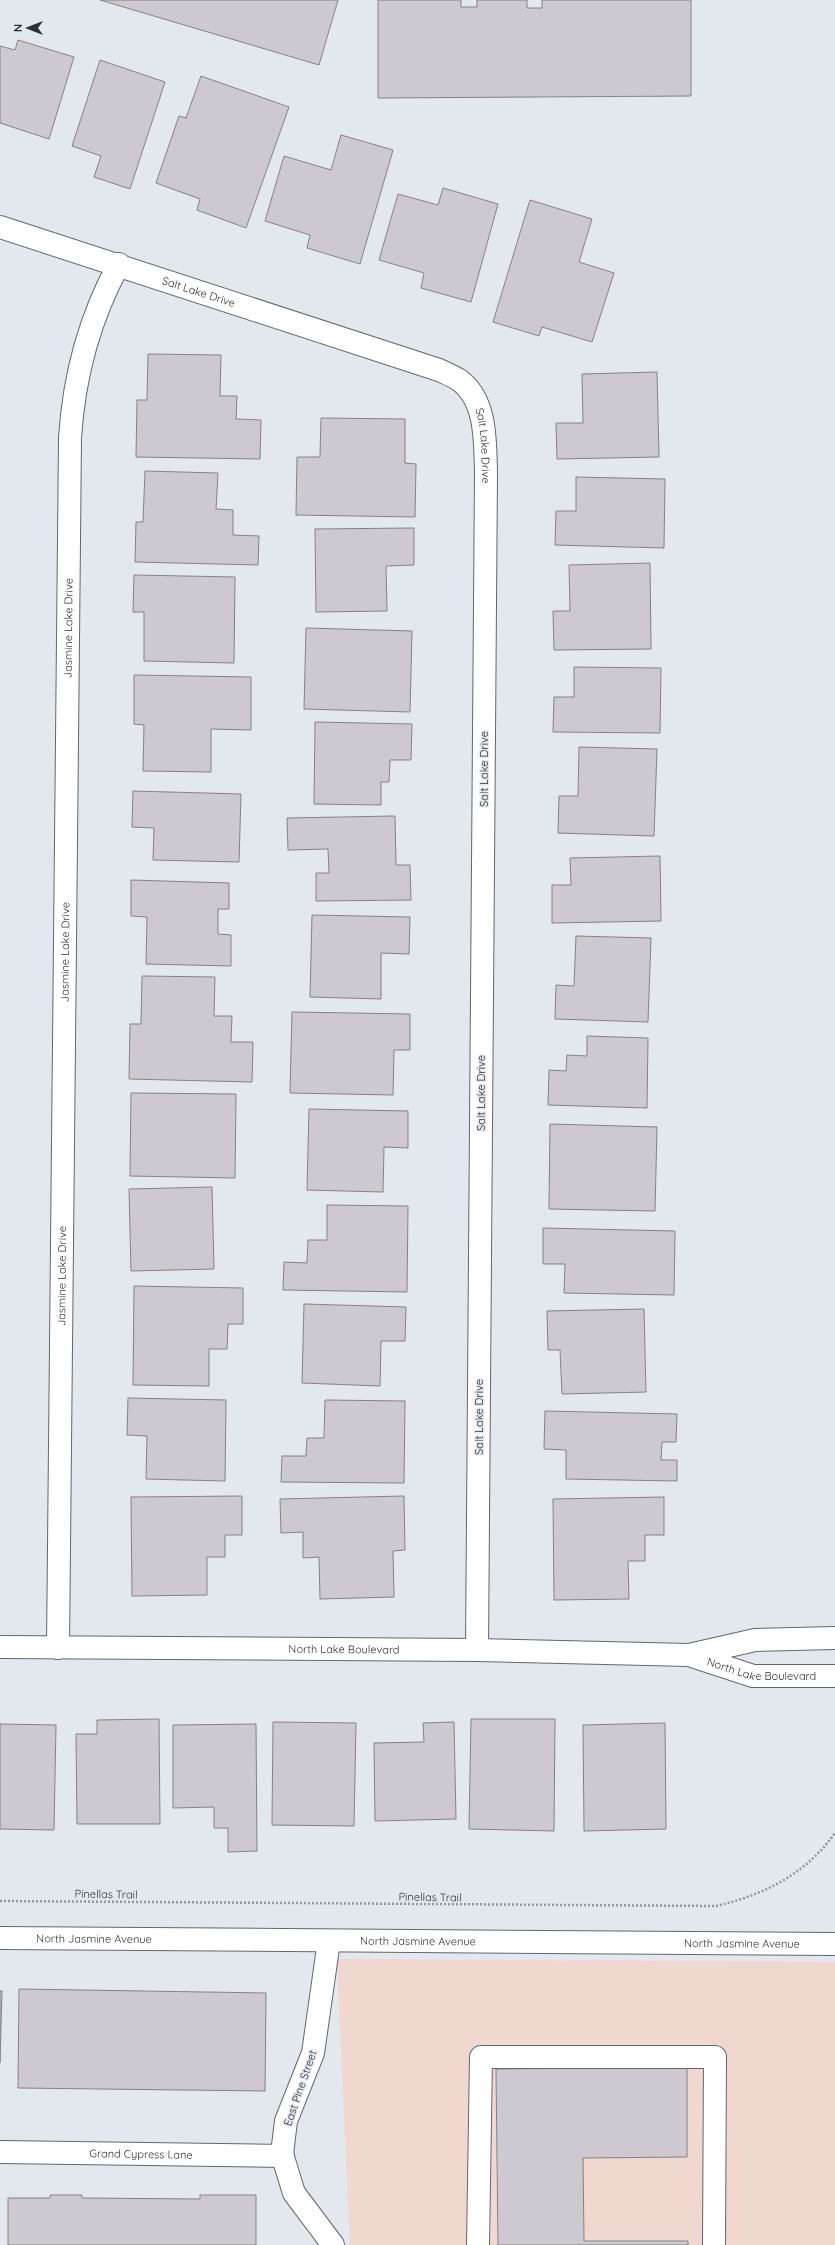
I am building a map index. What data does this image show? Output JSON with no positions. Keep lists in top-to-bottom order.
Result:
{
  "streets": {
    "street": [
      "Salt Lake Drive",
      "Jasmine Lake Drive",
      "North Lake Boulevard",
      "North Jasmine Avenue",
      "East Pine Street",
      "Grand Cypress Lane"
    ],
    "path": ["Pinellas Trail"]
  },
  "crossings": [
    ["Salt Lake Drive", "Jasmine Lake Drive"],
    ["Salt Lake Drive", "North Lake Boulevard"],
    ["Jasmine Lake Drive", "North Lake Boulevard"],
    ["North Jasmine Avenue", "East Pine Street"],
    ["East Pine Street", "Grand Cypress Lane"]
  ],
  "north": "left"
}
